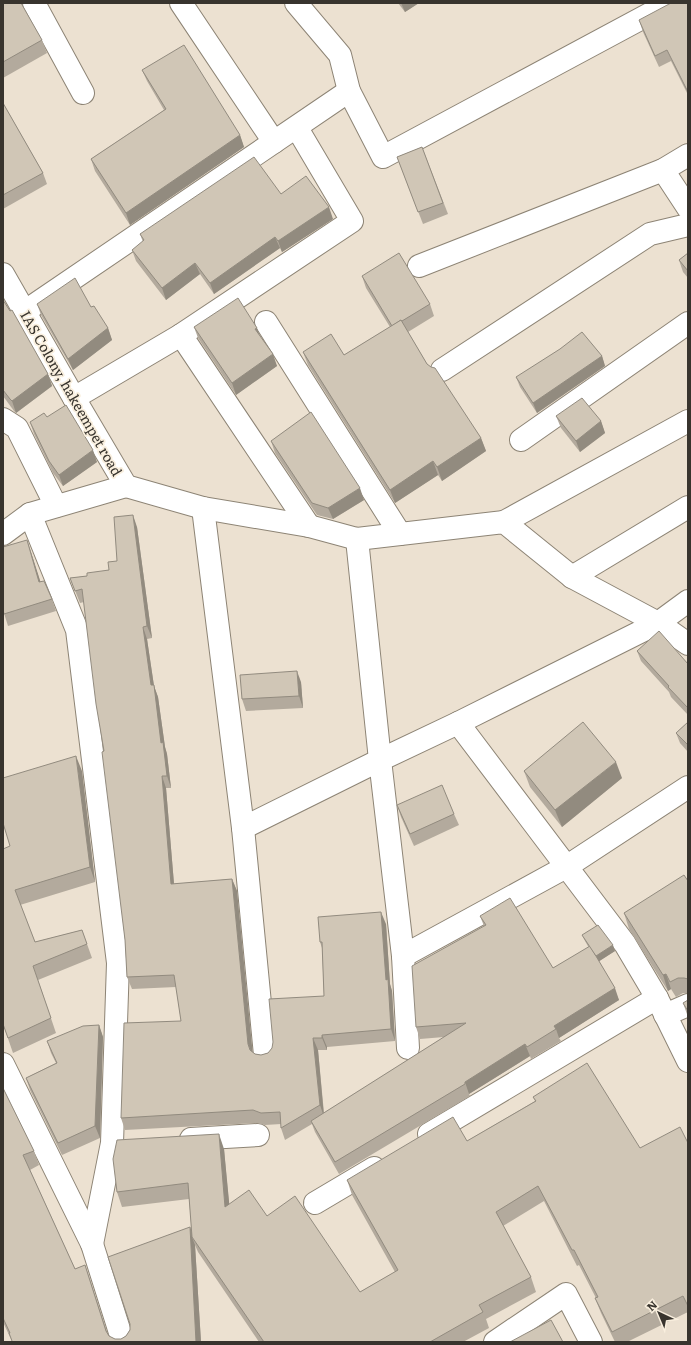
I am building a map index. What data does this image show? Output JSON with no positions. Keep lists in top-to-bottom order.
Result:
{
  "streets": {
    "street": ["IAS Colony, hakeempet road"]
  },
  "north": "top left"
}
